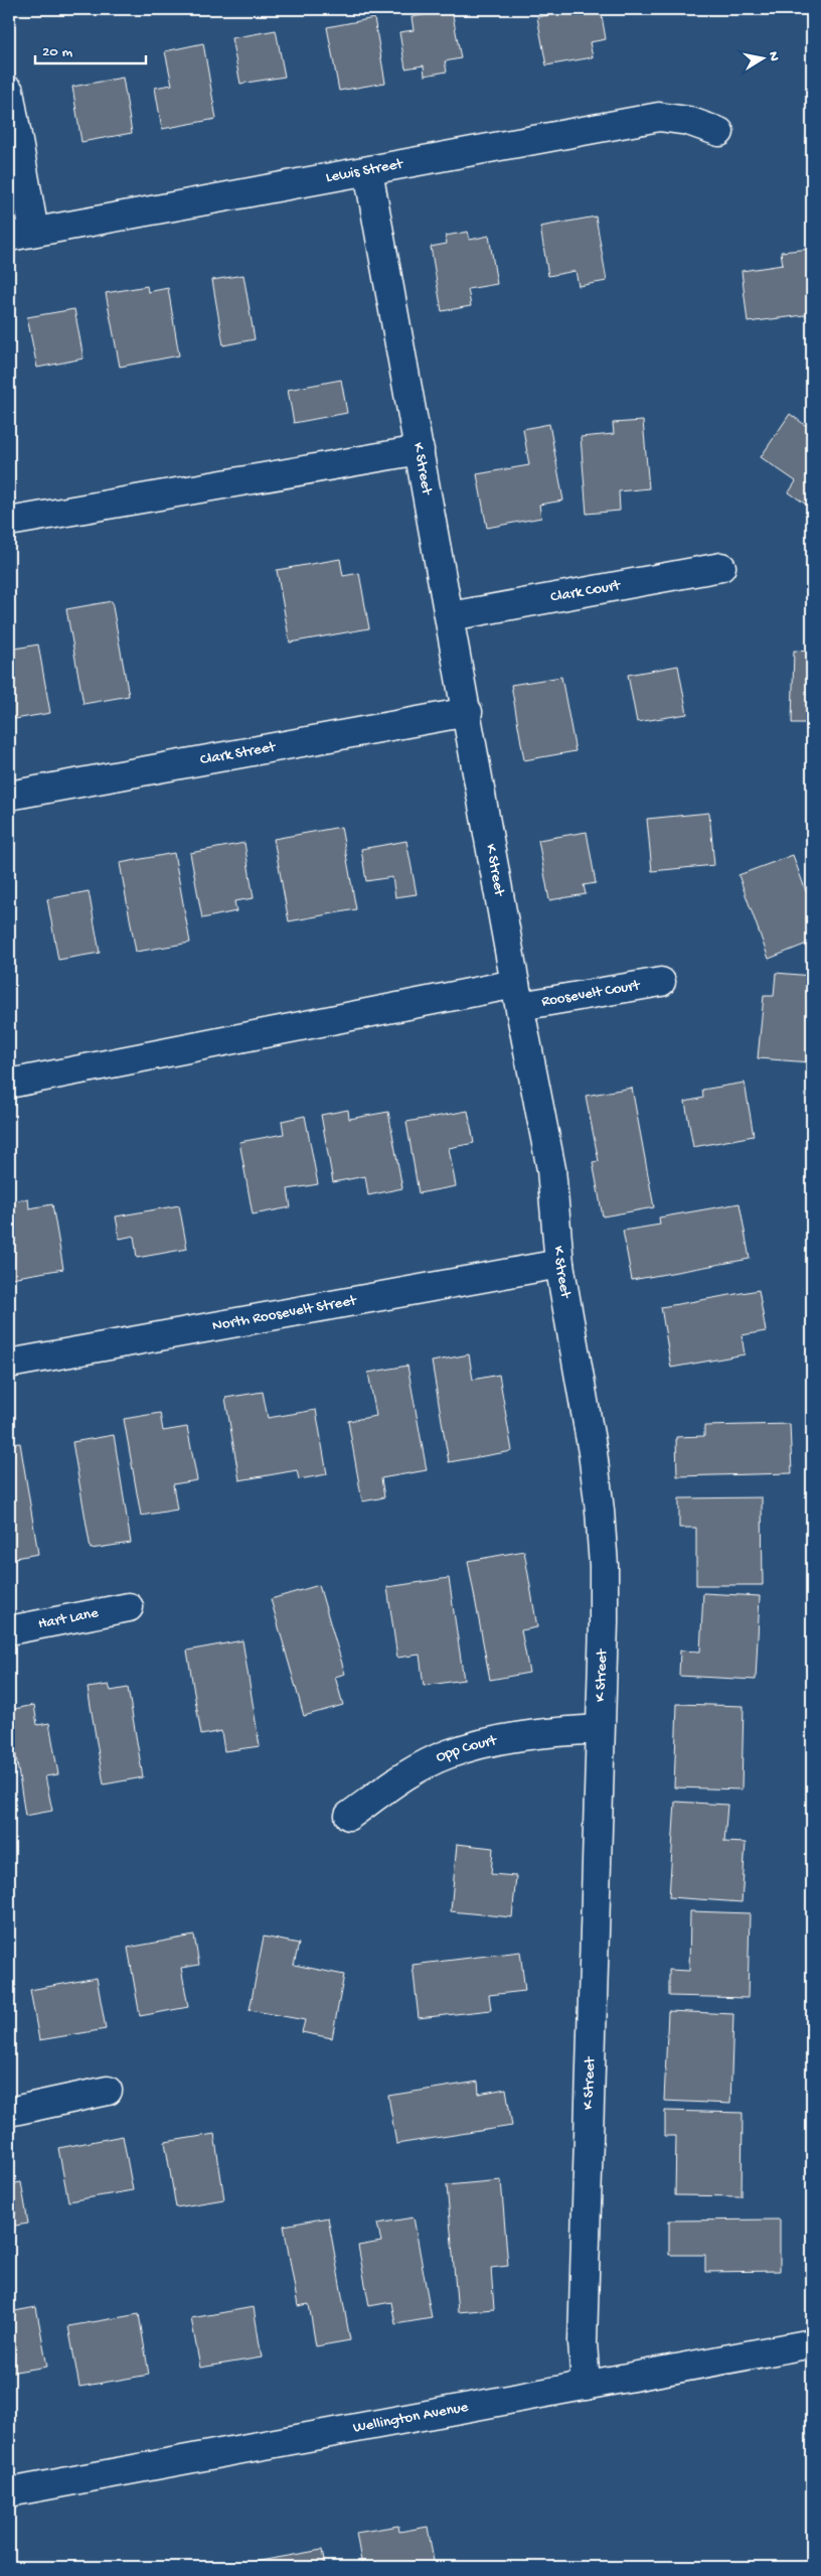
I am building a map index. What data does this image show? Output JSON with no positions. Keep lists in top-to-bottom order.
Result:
{
  "streets": {
    "street": [
      "Lewis Street",
      "K Street",
      "Clark Court",
      "Clark Street",
      "Roosevelt Court",
      "North Roosevelt Street",
      "Hart Lane",
      "Opp Court",
      "Wellington Avenue"
    ]
  },
  "crossings": [
    ["Lewis Street", "K Street"],
    ["K Street", "Clark Court"],
    ["K Street", "Clark Street"],
    ["K Street", "Roosevelt Court"],
    ["K Street", "North Roosevelt Street"],
    ["K Street", "Opp Court"],
    ["K Street", "Wellington Avenue"]
  ],
  "scale_bar": "20 m",
  "north": "right"
}
